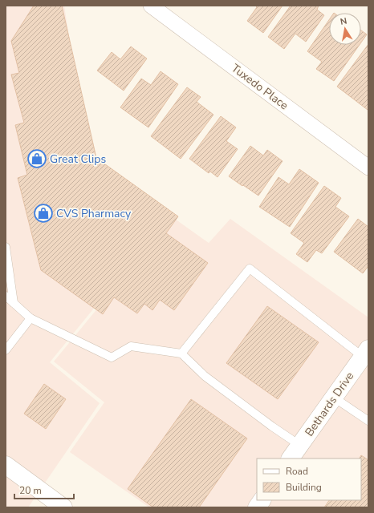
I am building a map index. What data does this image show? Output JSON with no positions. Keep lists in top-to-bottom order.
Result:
{
  "streets": {
    "street": ["Tuxedo Place", "Bethards Drive"]
  },
  "places": {
    "shop": ["Great Clips", "CVS Pharmacy"]
  },
  "legend": ["Road", "Building"],
  "scale_bar": "20 m",
  "north": "top"
}
